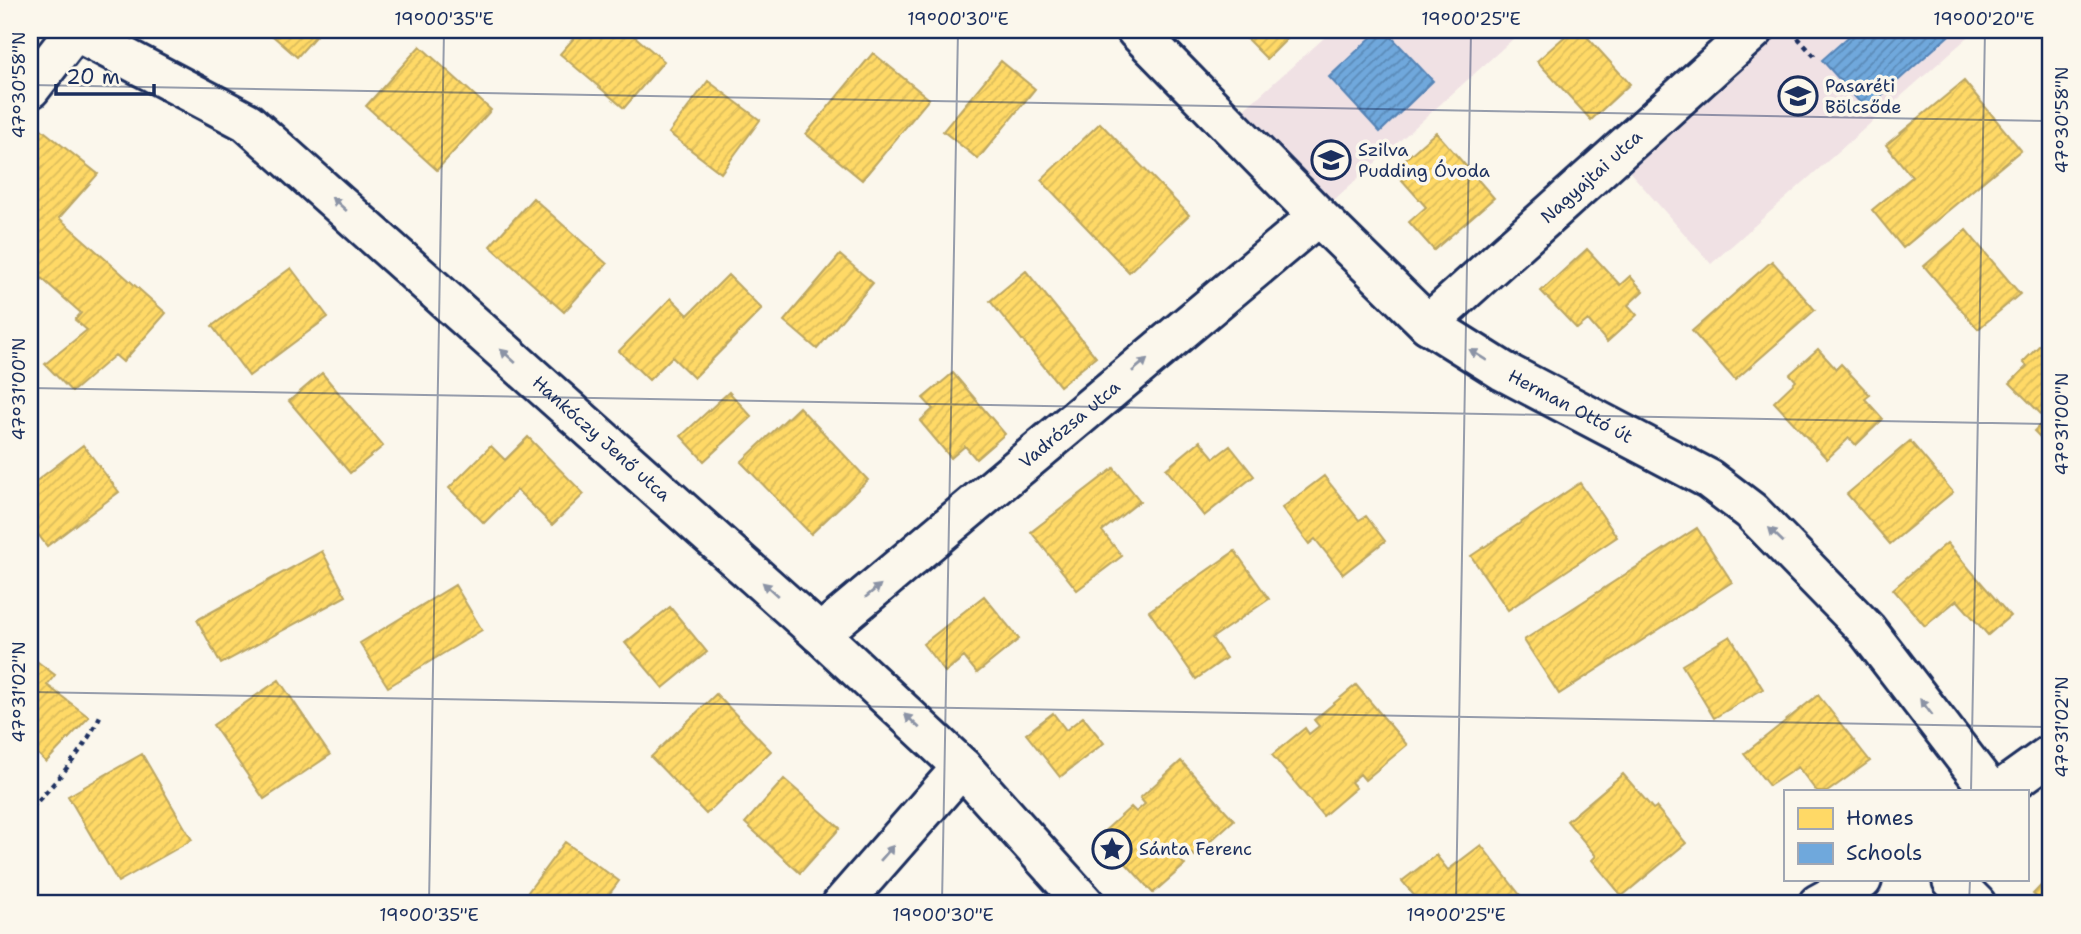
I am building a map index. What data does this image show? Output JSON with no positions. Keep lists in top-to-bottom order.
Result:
{
  "streets": {
    "street": [
      "Nagyajtai utca",
      "Herman Ottó út",
      "Vadrózsa utca",
      "Hankóczy Jenő utca"
    ]
  },
  "crossings": [
    ["Nagyajtai utca", "Herman Ottó út"],
    ["Herman Ottó út", "Vadrózsa utca"],
    ["Vadrózsa utca", "Hankóczy Jenő utca"]
  ],
  "one_way": ["Herman Ottó út", "Vadrózsa utca", "Hankóczy Jenő utca"],
  "places": {
    "school or university": ["Pasaréti Bölcsőde", "Szilva Pudding Óvoda"],
    "place": ["Sánta Ferenc"]
  },
  "legend": ["Homes", "Schools"],
  "scale_bar": "20 m",
  "coordinates": [
    "19°00'35\"E",
    "19°00'30\"E",
    "19°00'25\"E",
    "19°00'20\"E",
    "47°30'58\"N",
    "47°31'00\"N",
    "47°31'02\"N"
  ]
}
